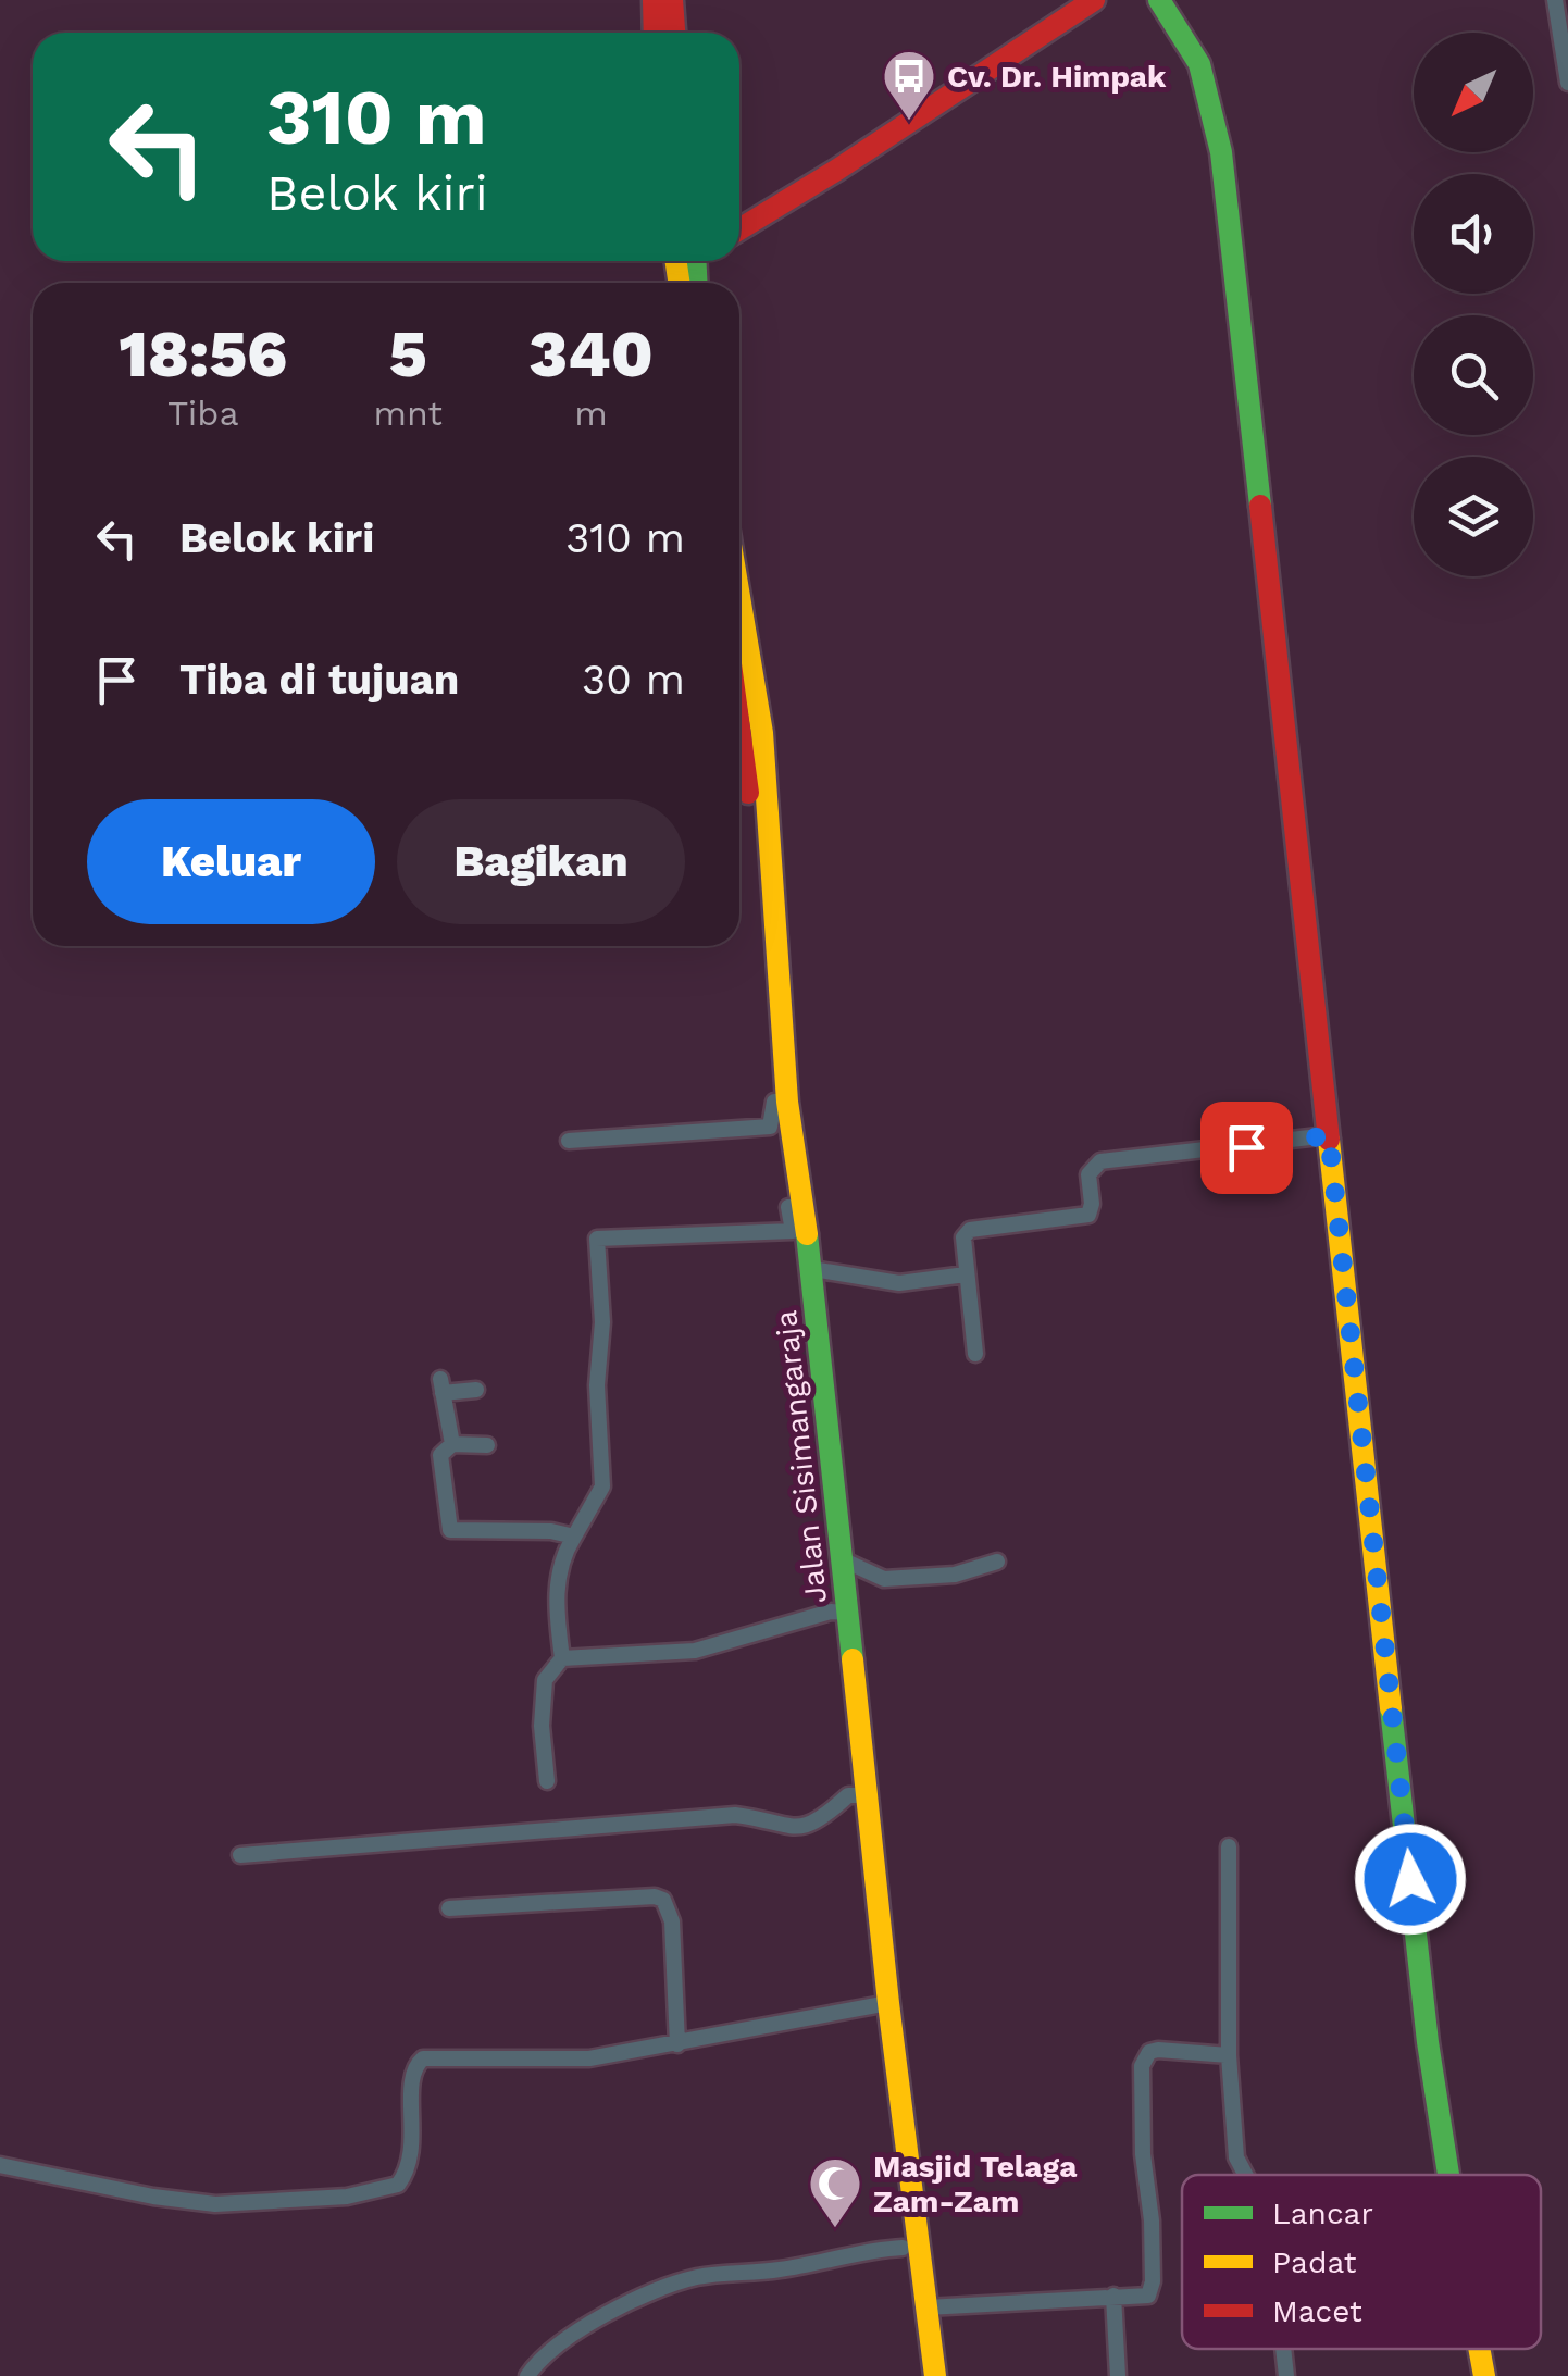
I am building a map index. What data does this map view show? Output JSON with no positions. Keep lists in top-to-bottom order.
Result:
{
  "streets": {
    "main road": ["Jalan Sisimangaraja"]
  },
  "places": {
    "bus stop": ["Cv. Dr. Himpak"],
    "mosque": ["Masjid Telaga Zam-Zam"]
  },
  "legend": ["Lancar", "Padat", "Macet"],
  "north": "bottom left",
  "page": {
    "turn": ["310 m", "Belok kiri"],
    "eta": [
      "18:56",
      "Tiba",
      "5",
      "mnt",
      "340",
      "m"
    ],
    "list": [
      {
        "name": "Belok kiri",
        "value": "310 m"
      },
      {
        "name": "Tiba di tujuan",
        "value": "30 m"
      }
    ],
    "buttons": ["Keluar", "Bagikan"]
  }
}
